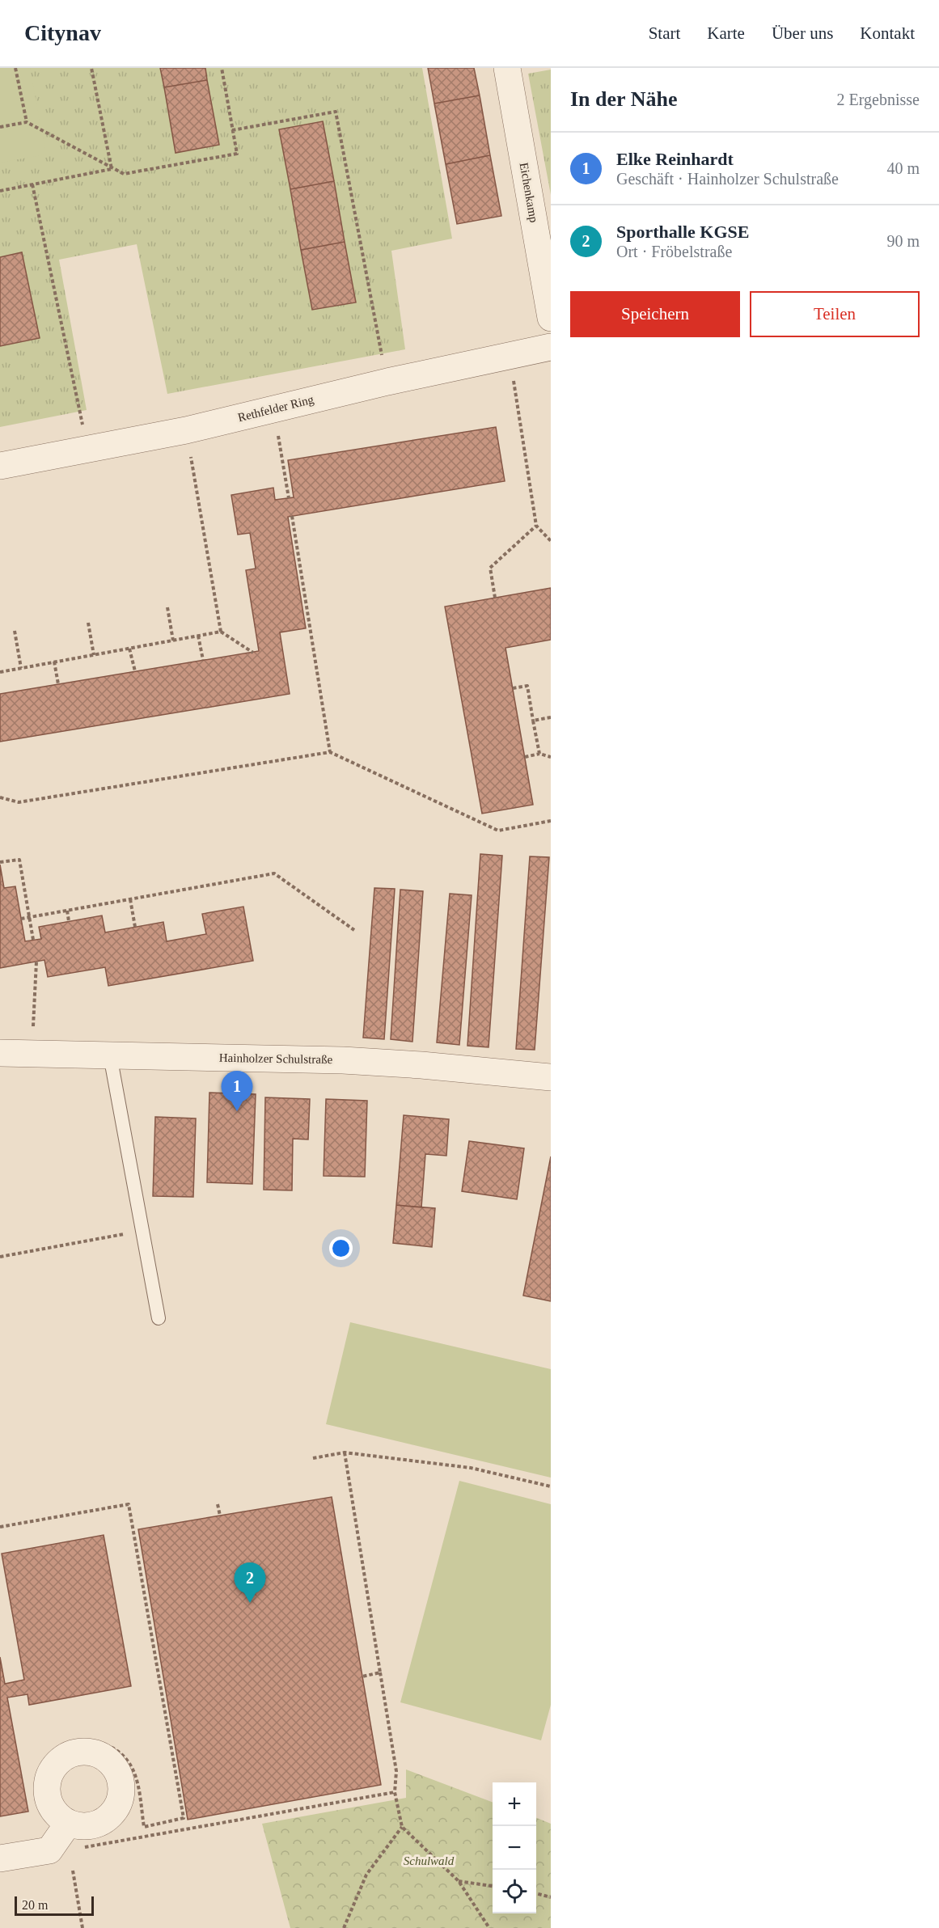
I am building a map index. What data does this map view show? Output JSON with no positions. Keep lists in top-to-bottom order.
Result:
{
  "streets": {
    "street": ["Eichenkamp", "Rethfelder Ring", "Hainholzer Schulstraße"]
  },
  "parks": ["Schulwald"],
  "scale_bar": "20 m",
  "page": {
    "header": "Citynav",
    "nav": [
      "Start",
      "Karte",
      "Über uns",
      "Kontakt"
    ],
    "heading": ["In der Nähe", "2 Ergebnisse"],
    "list": [
      {
        "mark": "1",
        "name": "Elke Reinhardt",
        "note": "Geschäft · Hainholzer Schulstraße",
        "value": "40 m"
      },
      {
        "mark": "2",
        "name": "Sporthalle KGSE",
        "note": "Ort · Fröbelstraße",
        "value": "90 m"
      }
    ],
    "buttons": ["Speichern", "Teilen"],
    "pins": ["1", "2"],
    "map_buttons": ["+", "−"],
    "scale": "20 m"
  }
}
